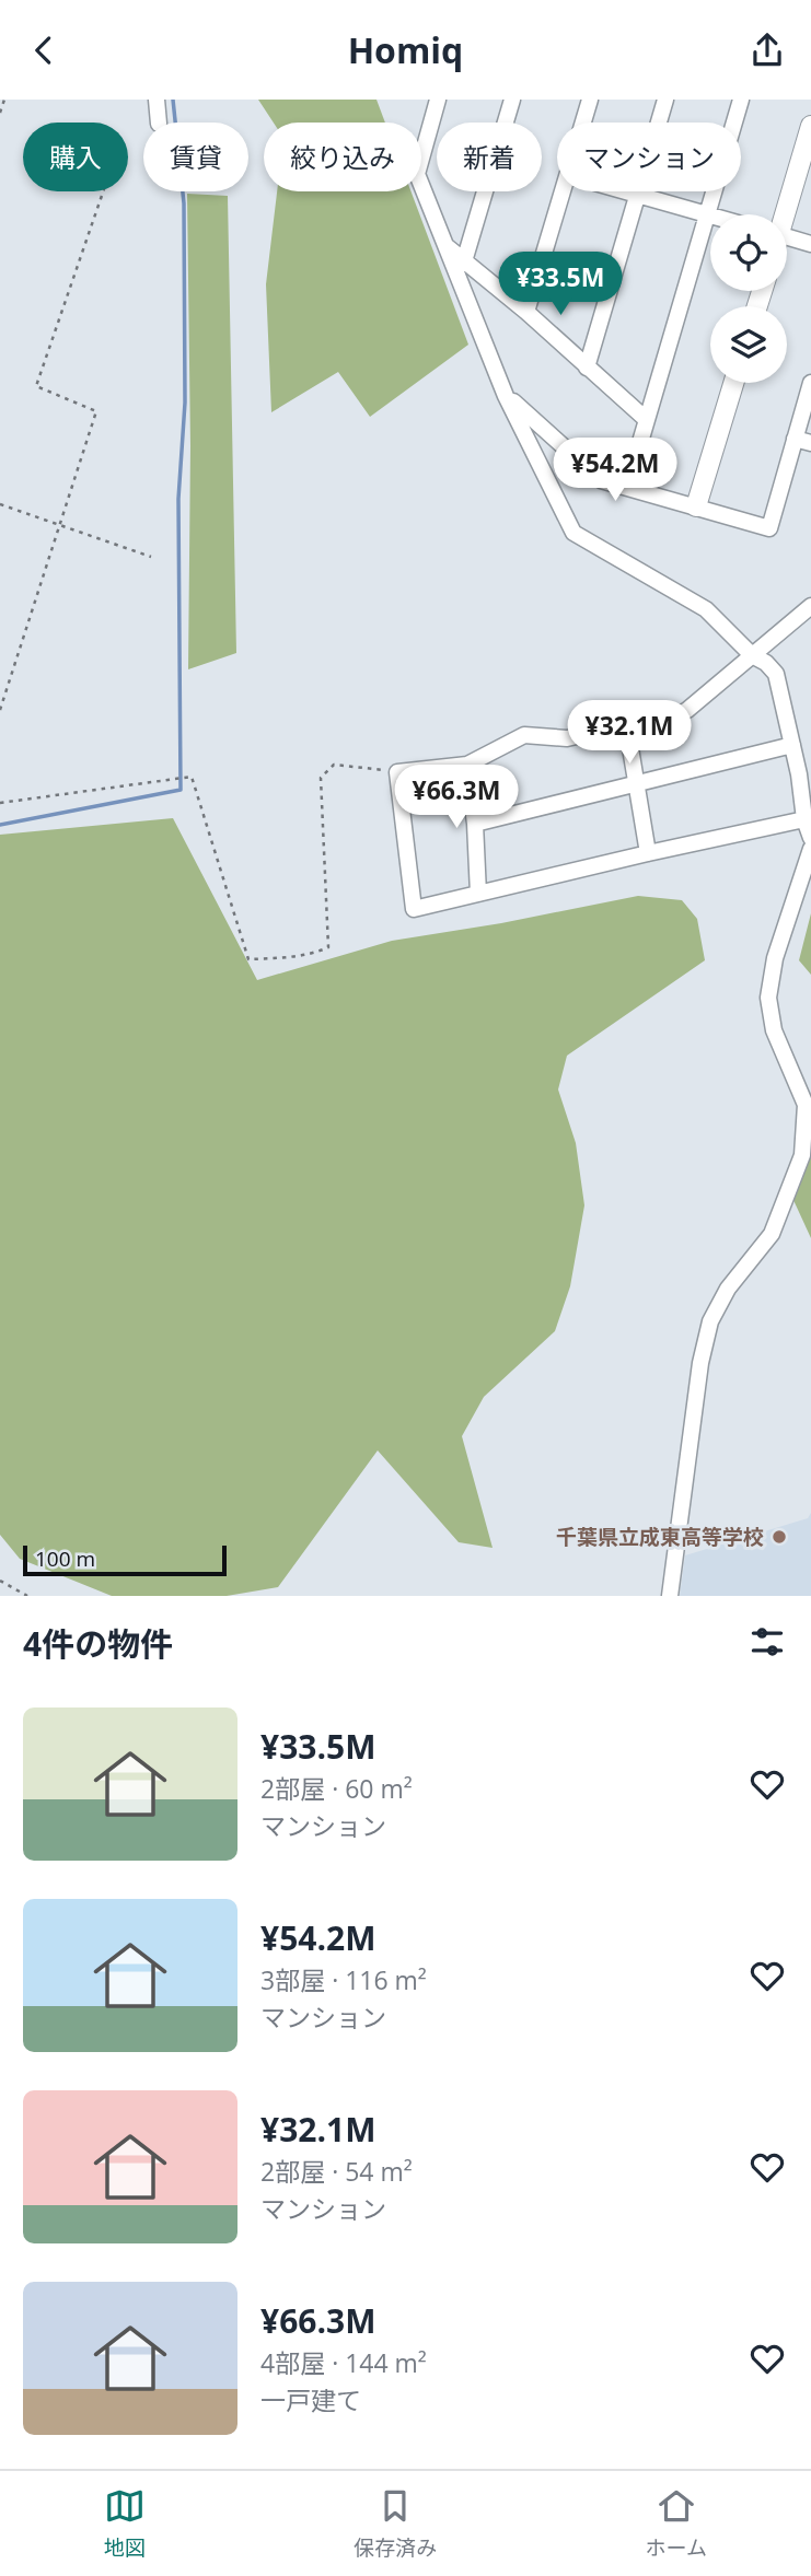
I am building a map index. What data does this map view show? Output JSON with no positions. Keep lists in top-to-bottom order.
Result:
{
  "places": ["千葉県立成東高等学校"],
  "scale_bar": "100 m",
  "page": {
    "header": "Homiq",
    "chip": [
      "購入",
      "賃貸",
      "絞り込み",
      "新着",
      "マンション"
    ],
    "price": [
      "¥33.5M",
      "¥54.2M",
      "¥32.1M",
      "¥66.3M"
    ],
    "scale": "100 m",
    "heading": "4件の物件",
    "list": [
      {
        "name": "¥33.5M",
        "note": "2部屋 · 60 m² · マンション"
      },
      {
        "name": "¥54.2M",
        "note": "3部屋 · 116 m² · マンション"
      },
      {
        "name": "¥32.1M",
        "note": "2部屋 · 54 m² · マンション"
      },
      {
        "name": "¥66.3M",
        "note": "4部屋 · 144 m² · 一戸建て"
      }
    ],
    "tabs": ["地図", "保存済み", "ホーム"]
  }
}
